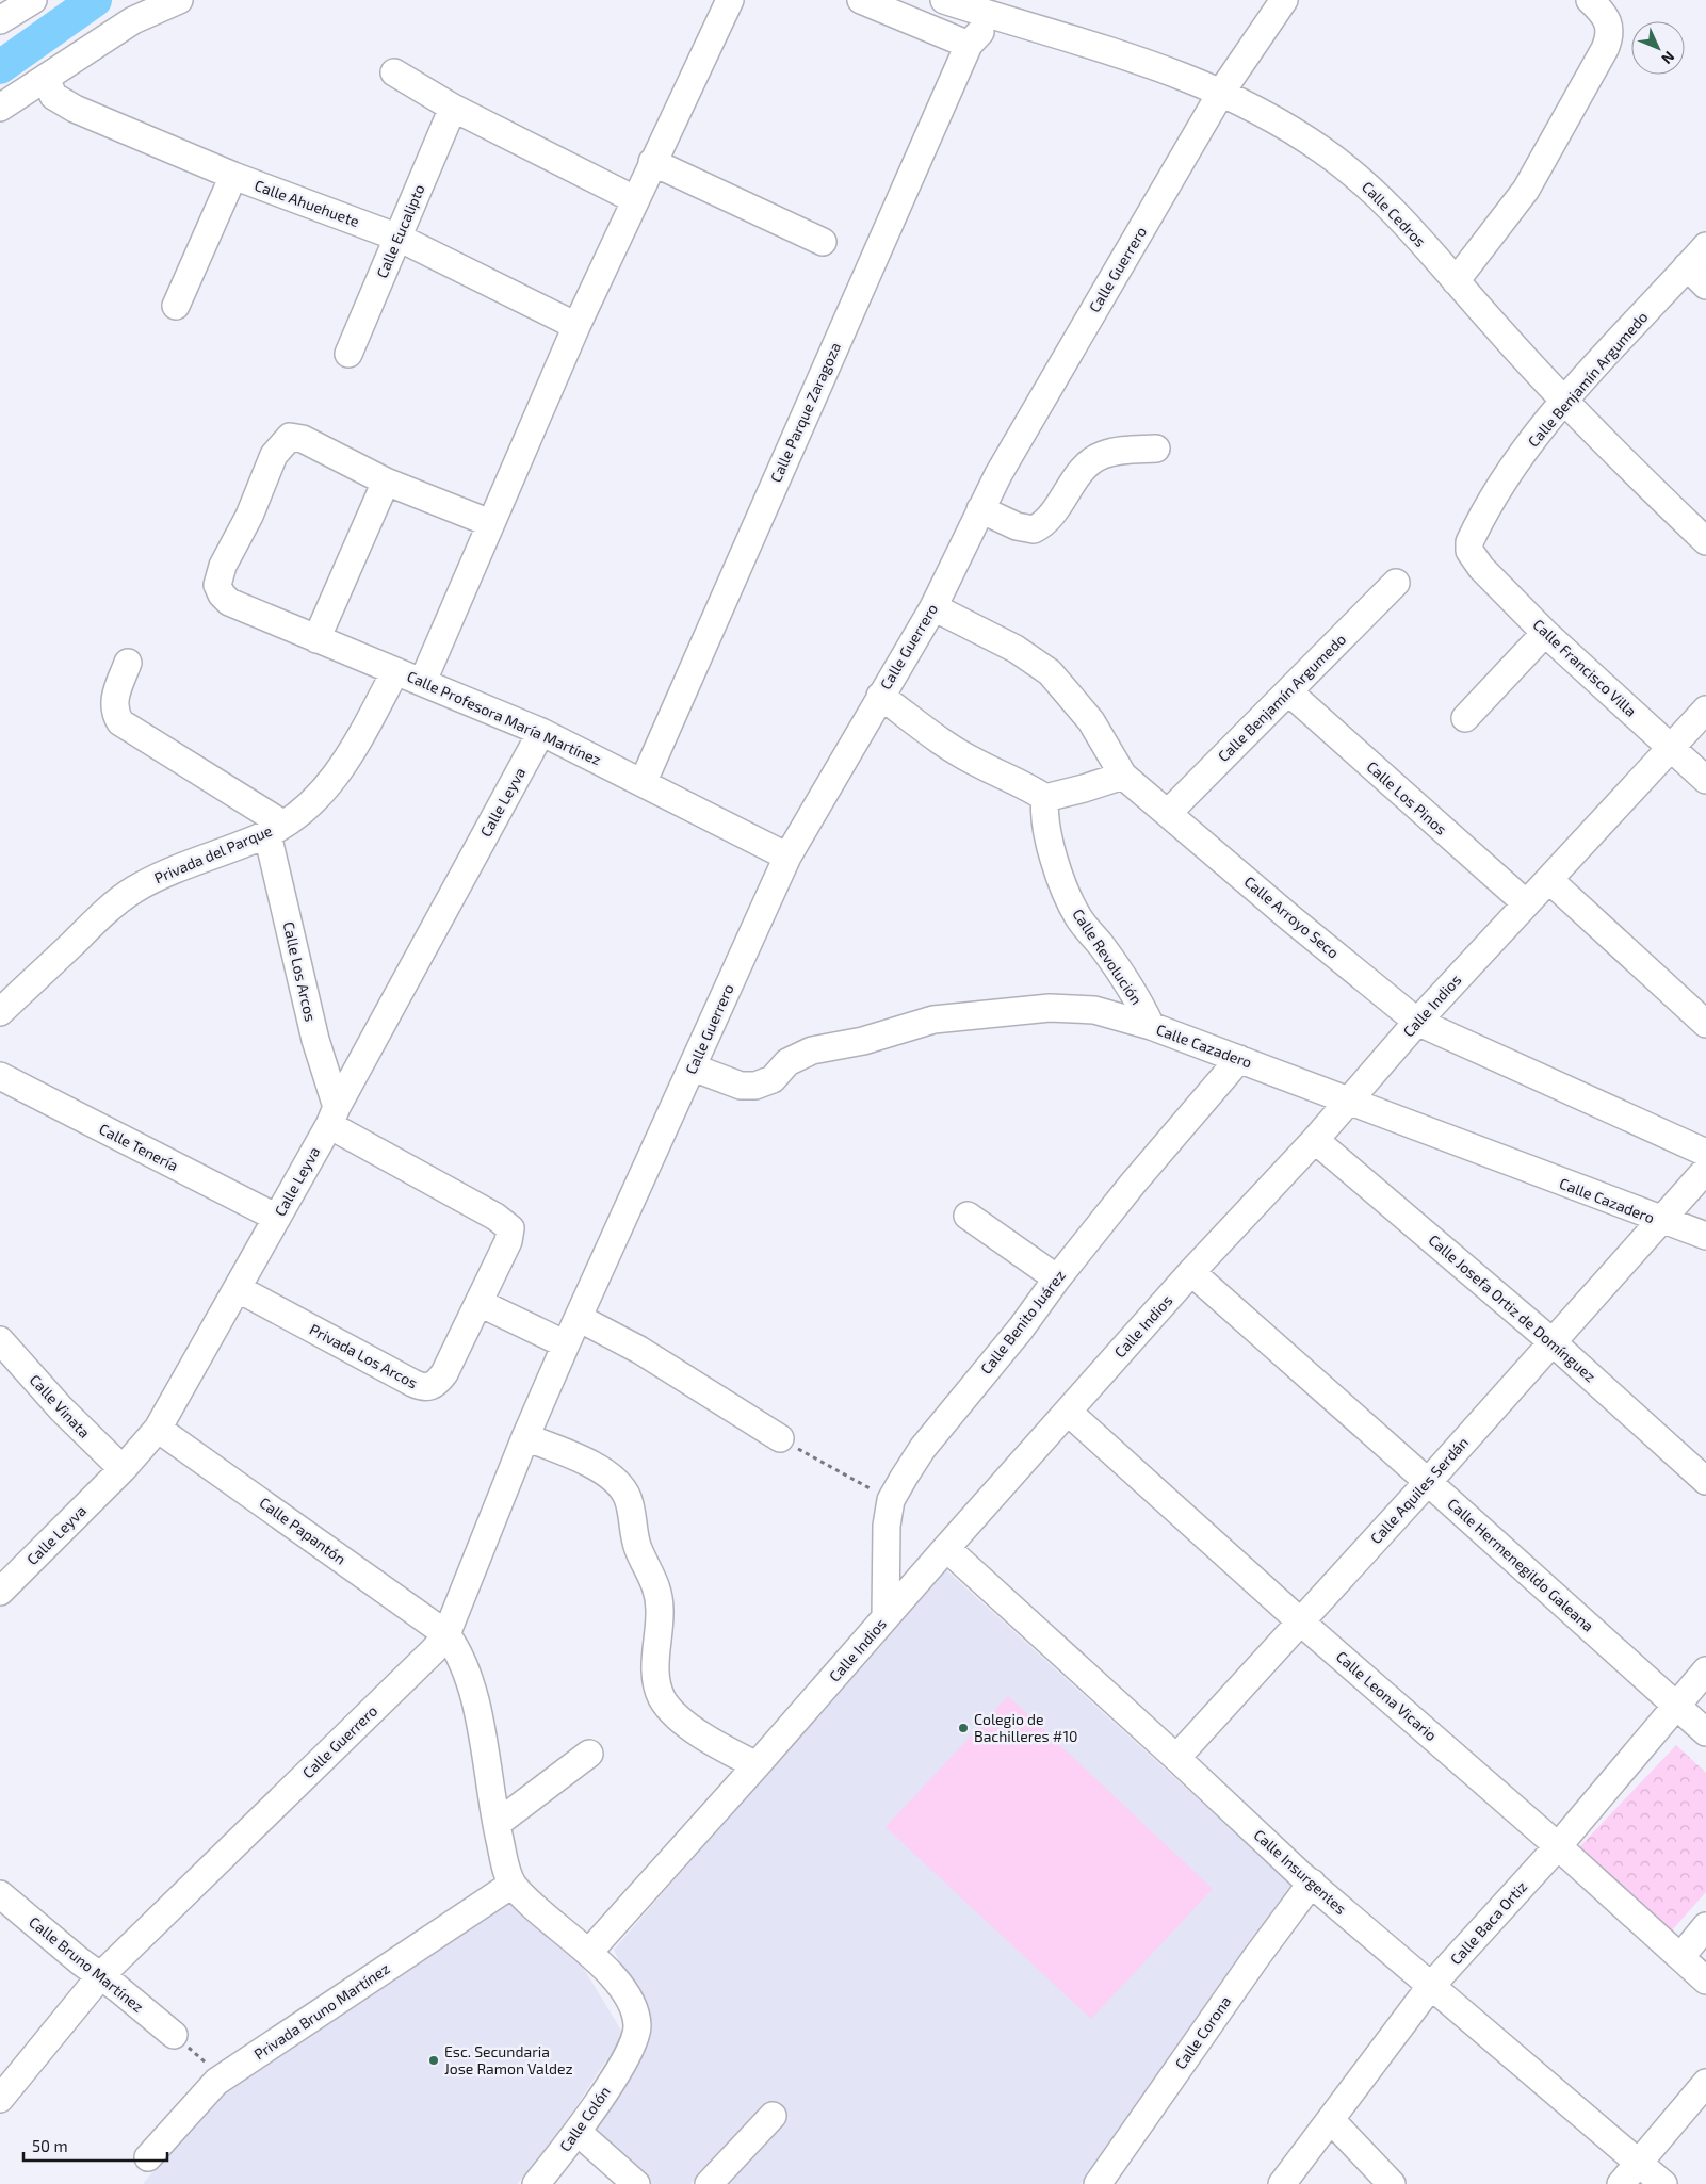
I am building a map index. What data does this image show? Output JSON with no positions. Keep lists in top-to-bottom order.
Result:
{
  "streets": {
    "street": [
      "Calle Ahuehuete",
      "Calle Cedros",
      "Calle Eucalipto",
      "Calle Guerrero",
      "Calle Benjamín Argumedo",
      "Calle Parque Zaragoza",
      "Calle Francisco Villa",
      "Calle Profesora María Martínez",
      "Calle Los Pinos",
      "Calle Leyva",
      "Privada del Parque",
      "Calle Arroyo Seco",
      "Calle Revolución",
      "Calle Los Arcos",
      "Calle Indios",
      "Calle Cazadero",
      "Calle Tenería",
      "Calle Josefa Ortiz de Domínguez",
      "Calle Benito Juárez",
      "Privada Los Arcos",
      "Calle Vinata",
      "Calle Aquiles Serdán",
      "Calle Papantón",
      "Calle Hermenegildo Galeana",
      "Calle Leona Vicario",
      "Calle Insurgentes",
      "Calle Baca Ortiz",
      "Calle Bruno Martínez",
      "Privada Bruno Martínez",
      "Calle Corona",
      "Calle Colón"
    ]
  },
  "crossings": [
    ["Calle Ahuehuete", "Calle Eucalipto"],
    ["Calle Cedros", "Calle Guerrero"],
    ["Calle Cedros", "Calle Benjamín Argumedo"],
    ["Calle Guerrero", "Calle Profesora María Martínez"],
    ["Calle Guerrero", "Calle Arroyo Seco"],
    ["Calle Guerrero", "Calle Cazadero"],
    ["Calle Guerrero", "Calle Papantón"],
    ["Calle Guerrero", "Calle Bruno Martínez"],
    ["Calle Benjamín Argumedo", "Calle Francisco Villa"],
    ["Calle Benjamín Argumedo", "Calle Los Pinos"],
    ["Calle Benjamín Argumedo", "Calle Arroyo Seco"],
    ["Calle Parque Zaragoza", "Calle Profesora María Martínez"],
    ["Calle Francisco Villa", "Calle Indios"],
    ["Calle Profesora María Martínez", "Calle Leyva"],
    ["Calle Profesora María Martínez", "Privada del Parque"],
    ["Calle Los Pinos", "Calle Indios"],
    ["Calle Leyva", "Calle Los Arcos"],
    ["Calle Leyva", "Calle Tenería"],
    ["Calle Leyva", "Privada Los Arcos"],
    ["Calle Leyva", "Calle Vinata"],
    ["Calle Leyva", "Calle Papantón"],
    ["Privada del Parque", "Calle Los Arcos"],
    ["Calle Arroyo Seco", "Calle Indios"],
    ["Calle Revolución", "Calle Cazadero"],
    ["Calle Los Arcos", "Privada Los Arcos"],
    ["Calle Indios", "Calle Cazadero"],
    ["Calle Indios", "Calle Josefa Ortiz de Domínguez"],
    ["Calle Indios", "Calle Benito Juárez"],
    ["Calle Indios", "Calle Hermenegildo Galeana"],
    ["Calle Indios", "Calle Leona Vicario"],
    ["Calle Indios", "Calle Insurgentes"],
    ["Calle Indios", "Calle Colón"],
    ["Calle Cazadero", "Calle Benito Juárez"],
    ["Calle Cazadero", "Calle Aquiles Serdán"],
    ["Calle Josefa Ortiz de Domínguez", "Calle Aquiles Serdán"],
    ["Calle Aquiles Serdán", "Calle Hermenegildo Galeana"],
    ["Calle Aquiles Serdán", "Calle Leona Vicario"],
    ["Calle Aquiles Serdán", "Calle Insurgentes"],
    ["Calle Hermenegildo Galeana", "Calle Baca Ortiz"],
    ["Calle Leona Vicario", "Calle Baca Ortiz"],
    ["Calle Insurgentes", "Calle Baca Ortiz"],
    ["Calle Insurgentes", "Calle Corona"],
    ["Privada Bruno Martínez", "Calle Colón"]
  ],
  "places": ["Colegio de Bachilleres #10", "Esc. Secundaria Jose Ramon Valdez"],
  "scale_bar": "50 m",
  "north": "bottom right"
}
